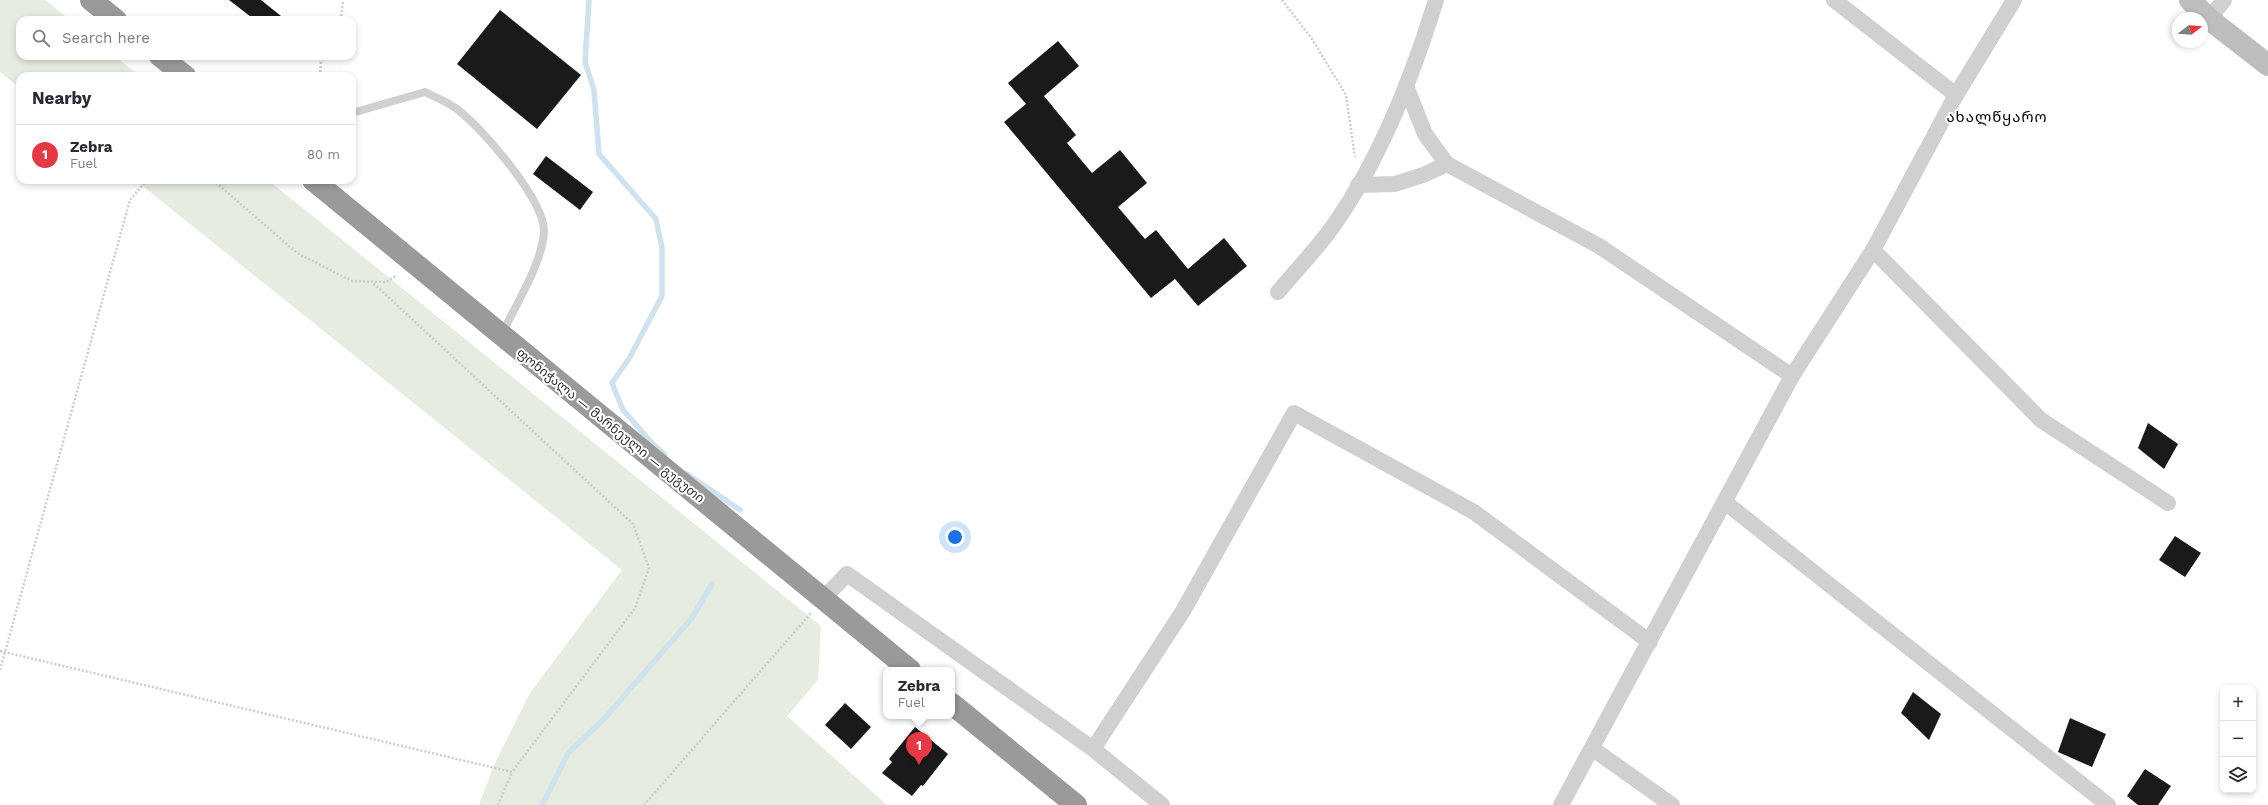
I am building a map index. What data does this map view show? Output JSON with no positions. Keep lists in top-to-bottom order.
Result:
{
  "streets": {
    "highway": ["ფონიჭალა — მარნეული — გუგუთი"]
  },
  "districts": ["ახალწყარო"],
  "north": "right",
  "page": {
    "search": "Search here",
    "heading": "Nearby",
    "list": [
      {
        "mark": "1",
        "name": "Zebra",
        "note": "Fuel",
        "value": "80 m"
      }
    ],
    "popup": ["Zebra", "Fuel"],
    "map_buttons": ["+", "−"],
    "pins": "1"
  }
}
